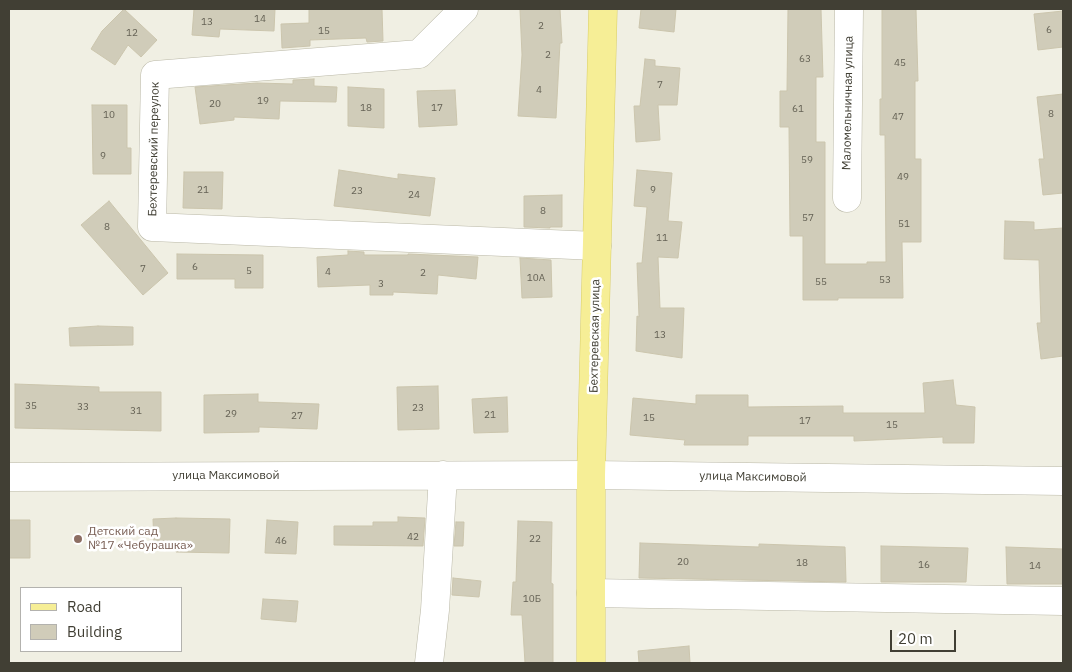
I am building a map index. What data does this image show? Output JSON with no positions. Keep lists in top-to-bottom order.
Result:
{
  "streets": {
    "main road": ["Бехтеревская улица"],
    "street": ["Маломельничная улица", "Бехтеревский переулок", "улица Максимовой"]
  },
  "crossings": [
    ["Бехтеревский переулок", "Бехтеревская улица"],
    ["Бехтеревская улица", "улица Максимовой"]
  ],
  "places": ["Детский сад №17 «Чебурашка»"],
  "house_numbers": [
    "14",
    "13",
    "2",
    "6",
    "15",
    "12",
    "2",
    "63",
    "45",
    "7",
    "4",
    "19",
    "20",
    "18",
    "17",
    "61",
    "8",
    "10",
    "47",
    "9",
    "59",
    "49",
    "21",
    "9",
    "23",
    "24",
    "8",
    "57",
    "51",
    "8",
    "11",
    "6",
    "7",
    "5",
    "4",
    "2",
    "10А",
    "53",
    "55",
    "3",
    "13",
    "35",
    "33",
    "23",
    "31",
    "29",
    "21",
    "27",
    "15",
    "17",
    "15",
    "42",
    "22",
    "46",
    "20",
    "18",
    "16",
    "14",
    "10Б"
  ],
  "legend": ["Road", "Building"],
  "scale_bar": "20 m"
}
